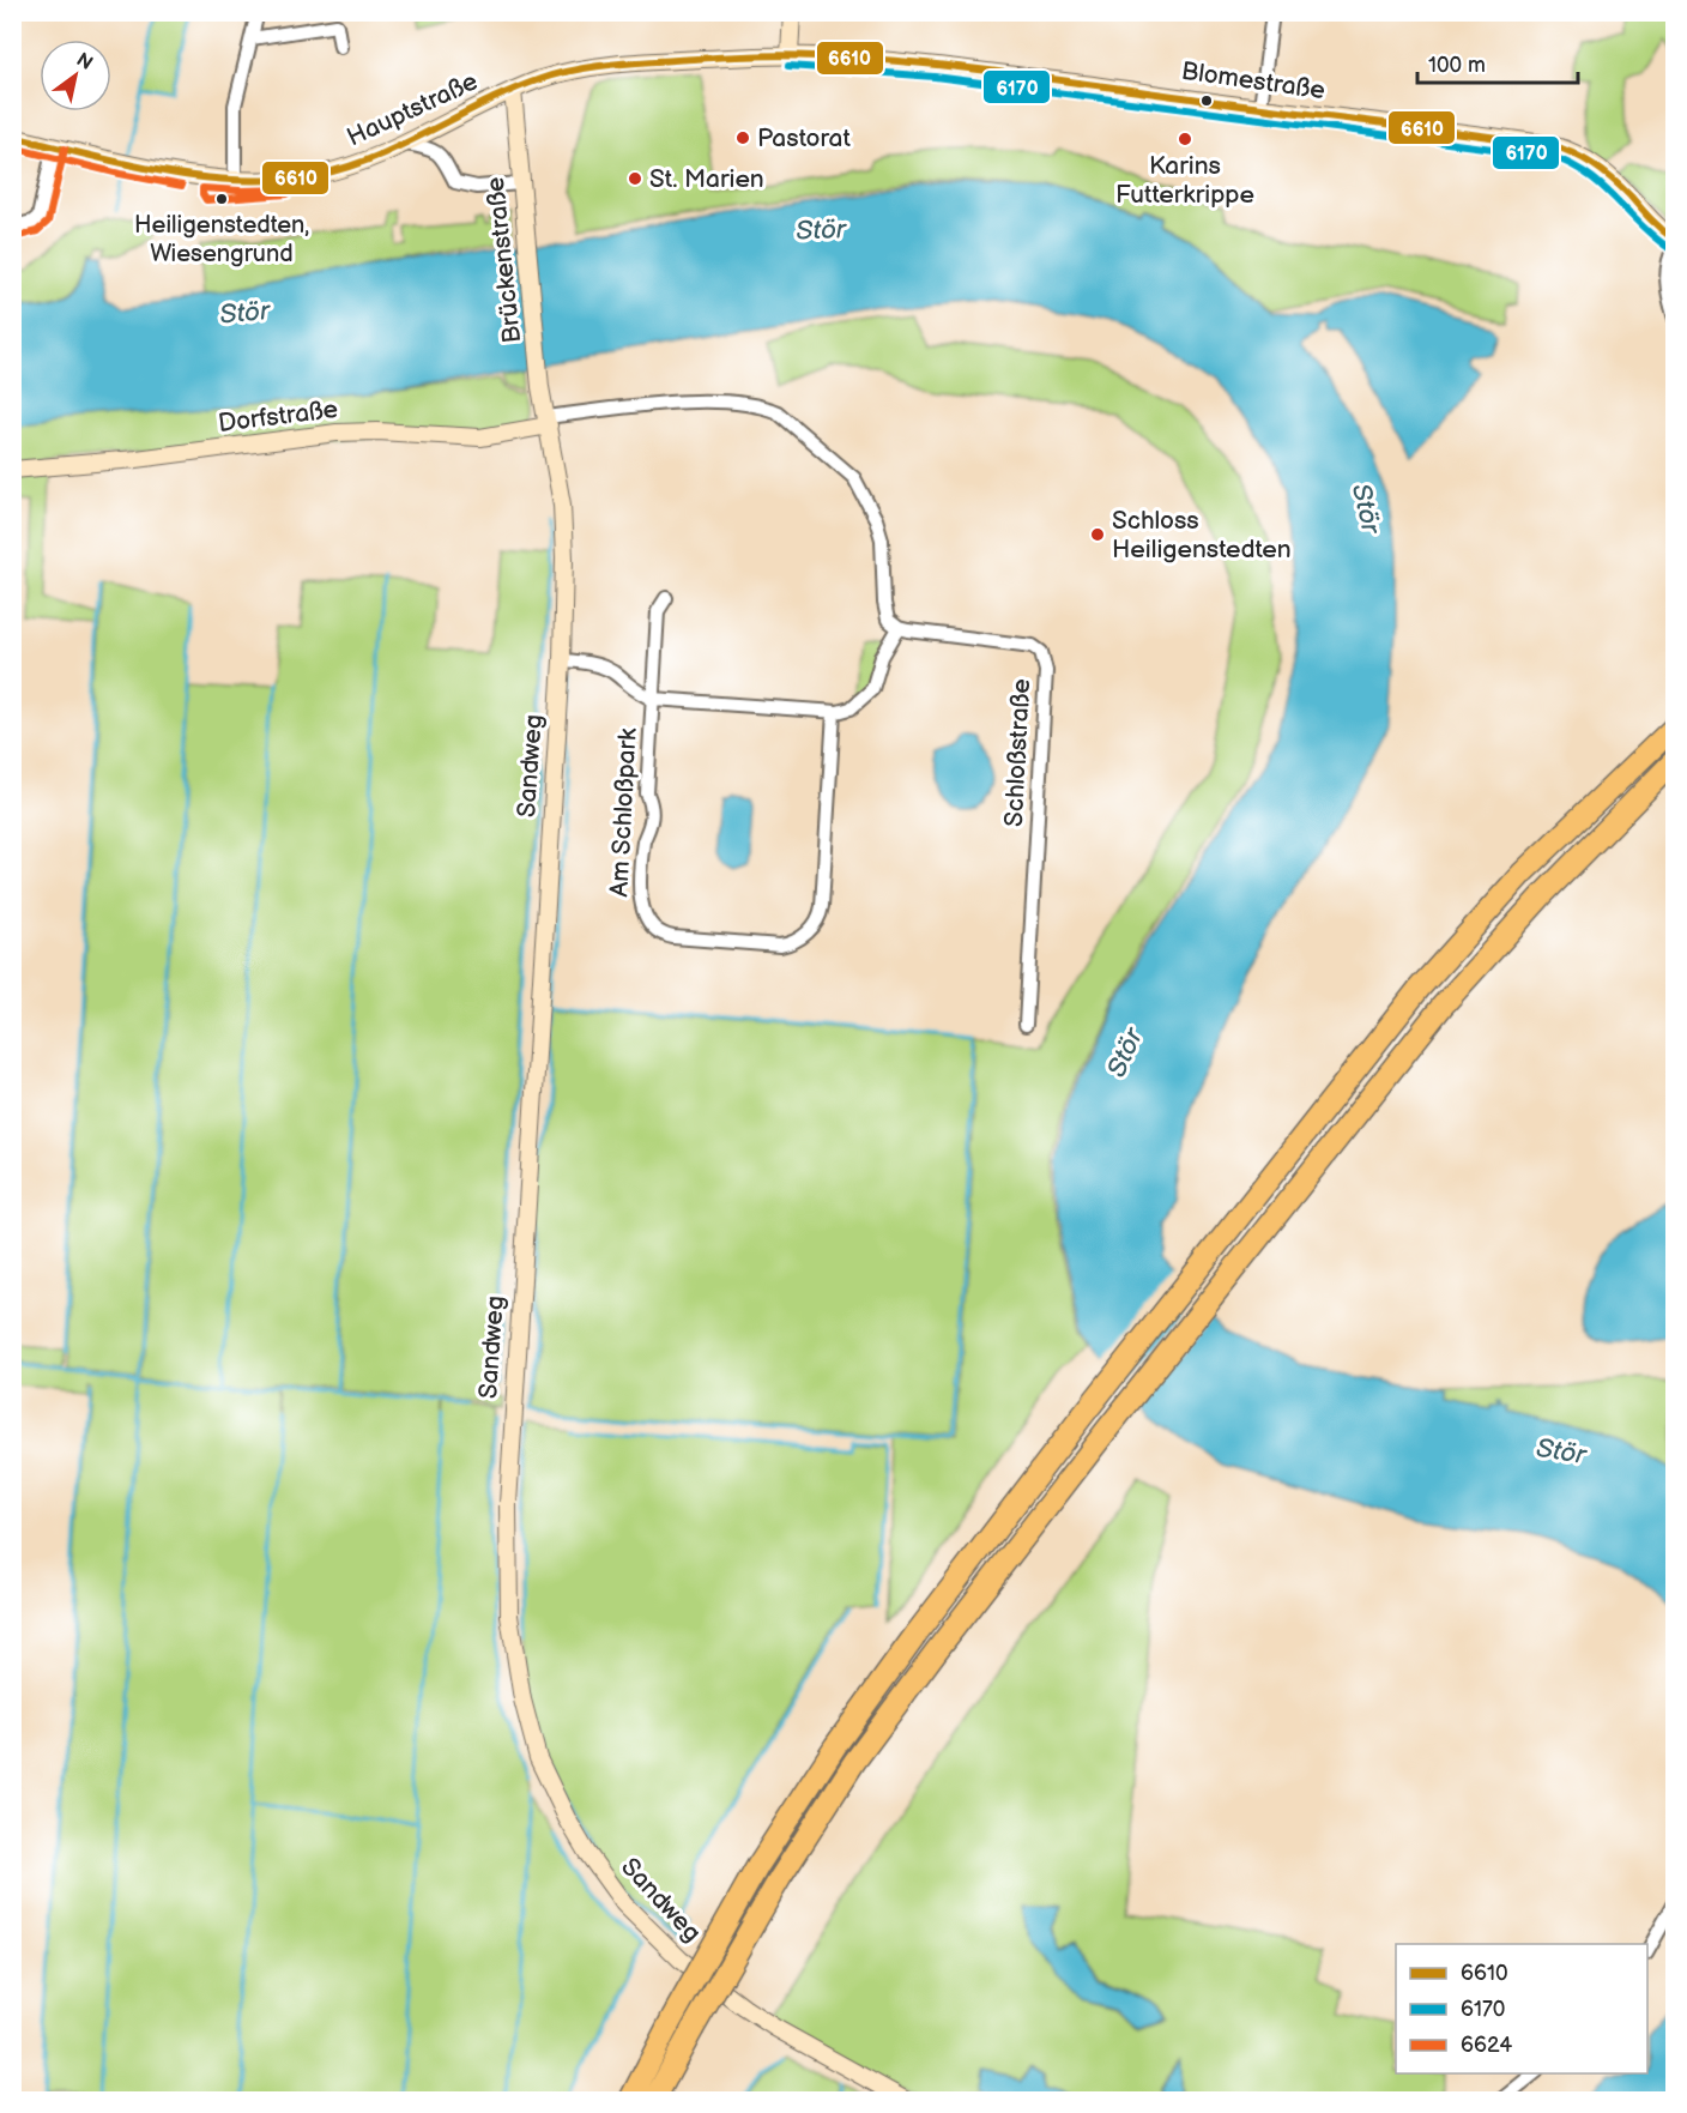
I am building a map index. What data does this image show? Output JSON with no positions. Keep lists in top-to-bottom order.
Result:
{
  "streets": {
    "street": [
      "Blomestraße",
      "Hauptstraße",
      "Brückenstraße",
      "Dorfstraße",
      "Schloßstraße",
      "Sandweg",
      "Am Schloßpark"
    ]
  },
  "crossings": [
    ["Blomestraße", "Hauptstraße"],
    ["Hauptstraße", "Brückenstraße"],
    ["Brückenstraße", "Dorfstraße"],
    ["Brückenstraße", "Sandweg"],
    ["Dorfstraße", "Sandweg"],
    ["Sandweg", "Am Schloßpark"]
  ],
  "water": ["Stör"],
  "places": [
    "Pastorat",
    "Karins Futterkrippe",
    "St. Marien",
    "Heiligenstedten, Wiesengrund",
    "Schloss Heiligenstedten"
  ],
  "lines": ["transit line 6610", "transit line 6170", "transit line 6624"],
  "legend": ["6610", "6170", "6624"],
  "scale_bar": "100 m",
  "north": "top right"
}
